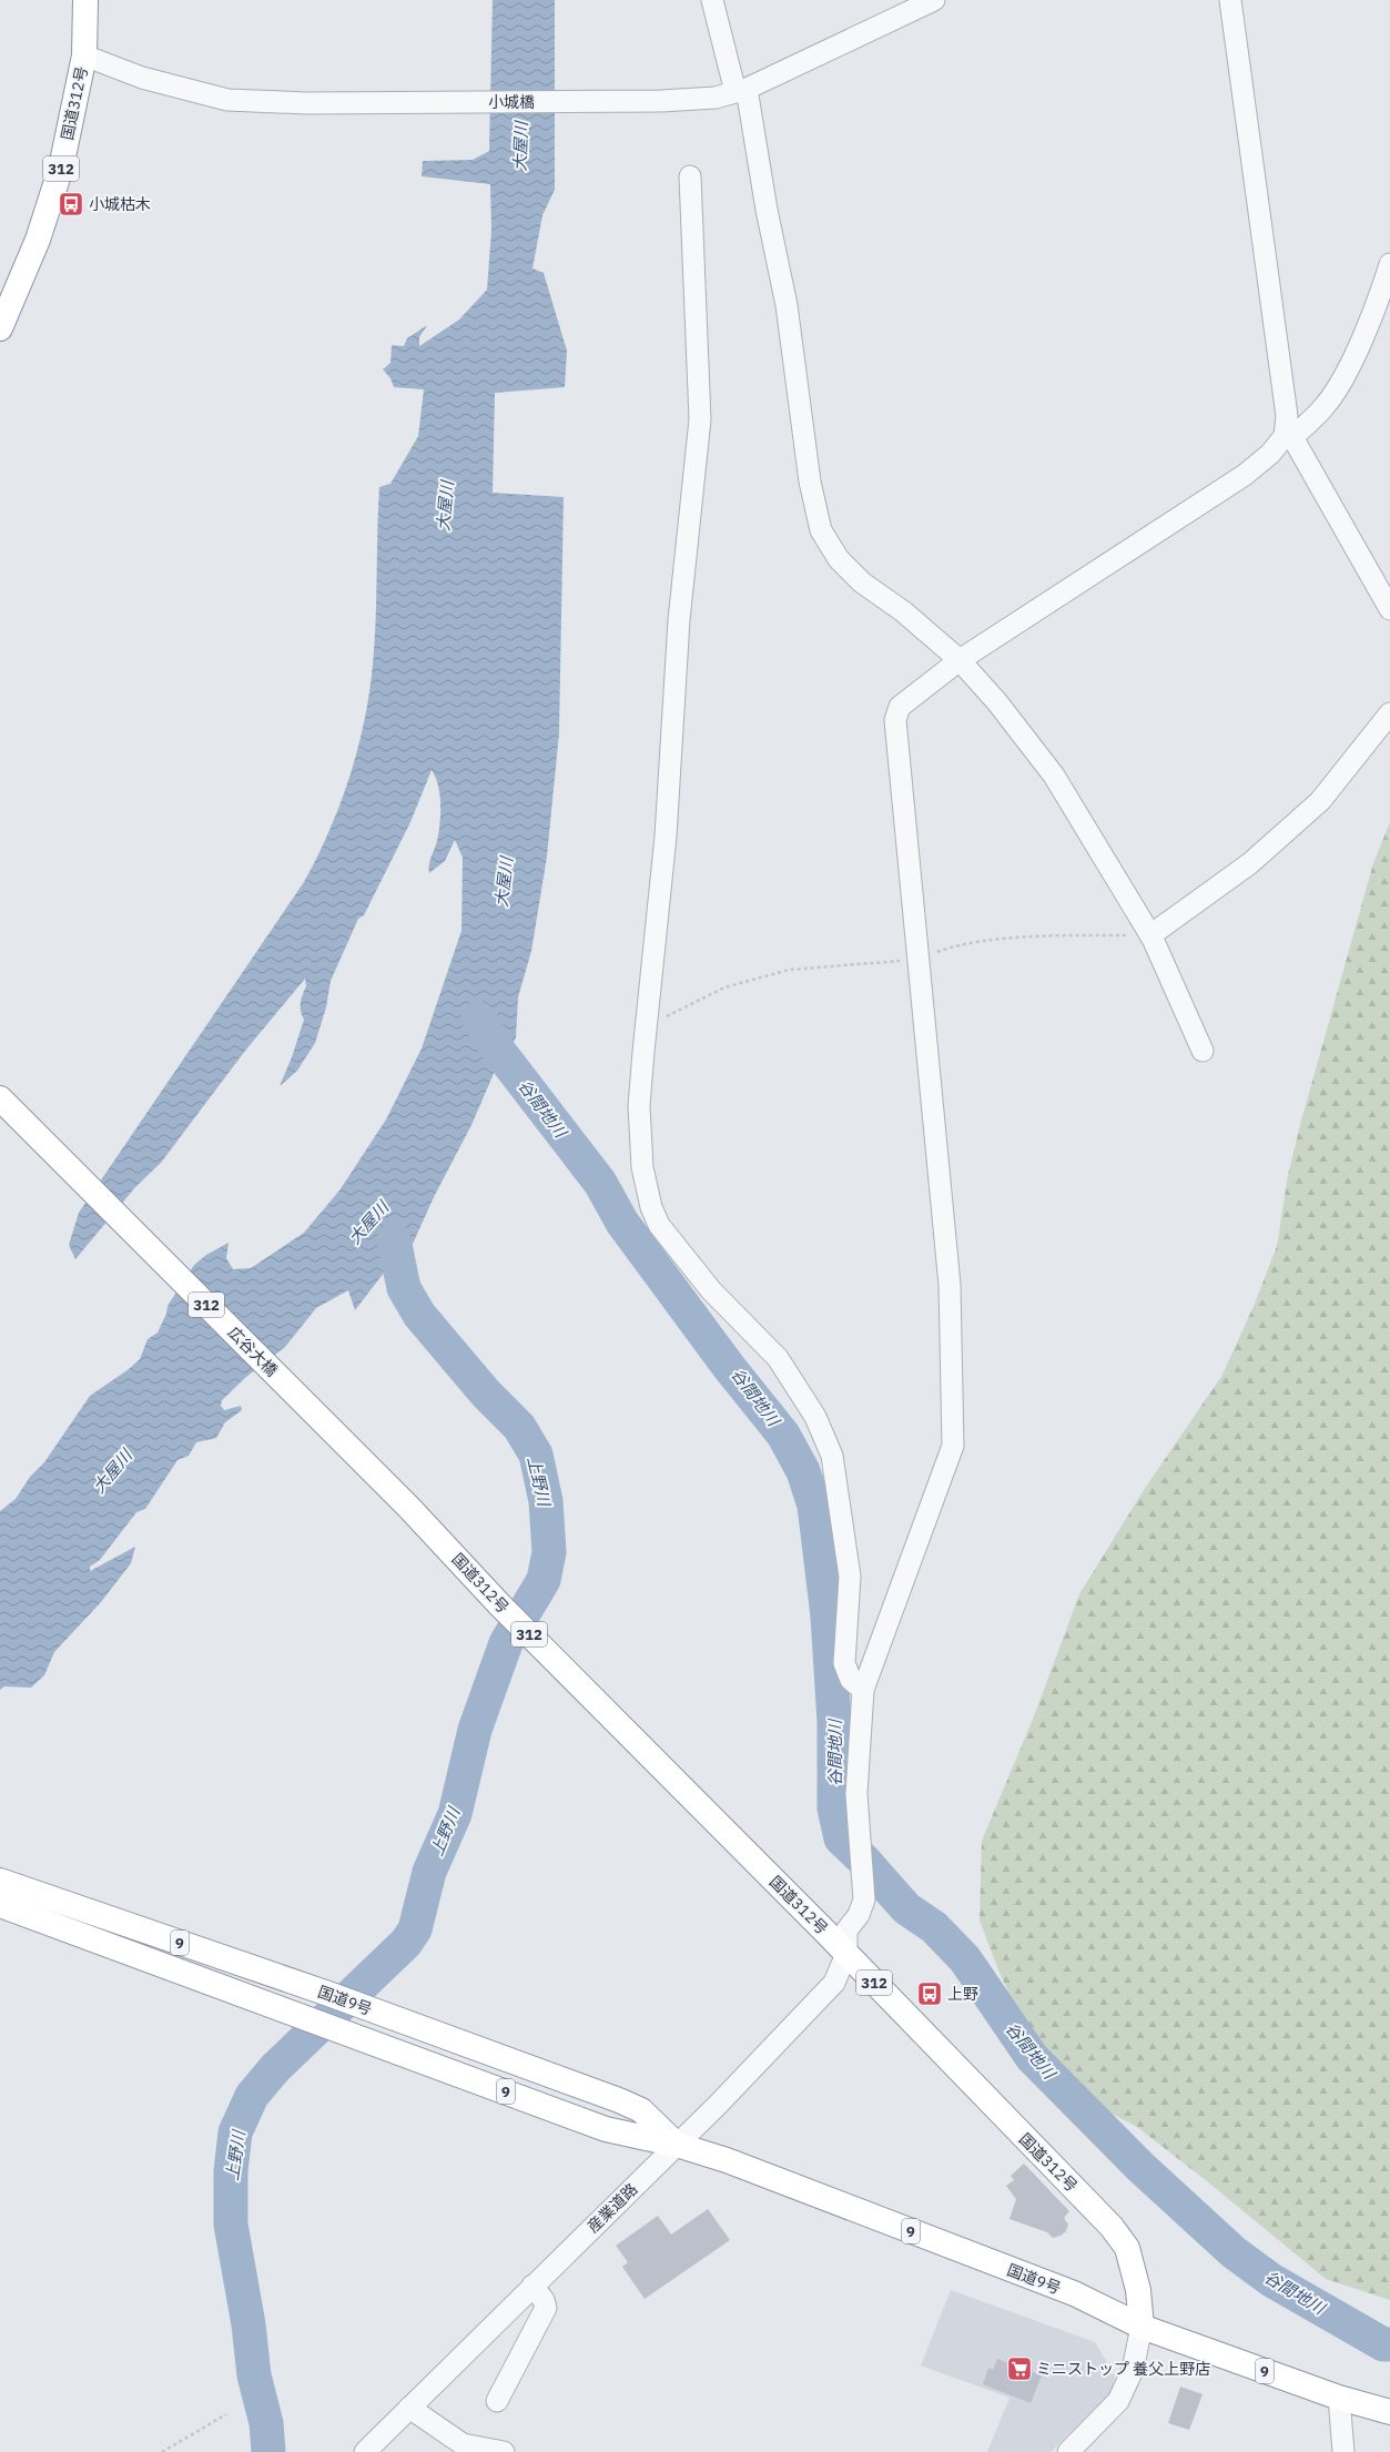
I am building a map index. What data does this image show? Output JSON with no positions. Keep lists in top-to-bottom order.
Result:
{
  "streets": {
    "highway": [
      "国道312号",
      "312",
      "広谷大橋",
      "9",
      "国道9号"
    ],
    "street": ["小城橋", "産業道路"]
  },
  "crossings": [
    ["小城橋", "国道312号"],
    ["国道312号", "広谷大橋"],
    ["国道312号", "国道9号"],
    ["国道312号", "産業道路"],
    ["国道9号", "産業道路"]
  ],
  "water": ["大屋川", "谷間地川", "上野川"],
  "places": {
    "bus stop": ["小城枯木", "上野"],
    "supermarket": ["ミニストップ 養父上野店"]
  }
}
